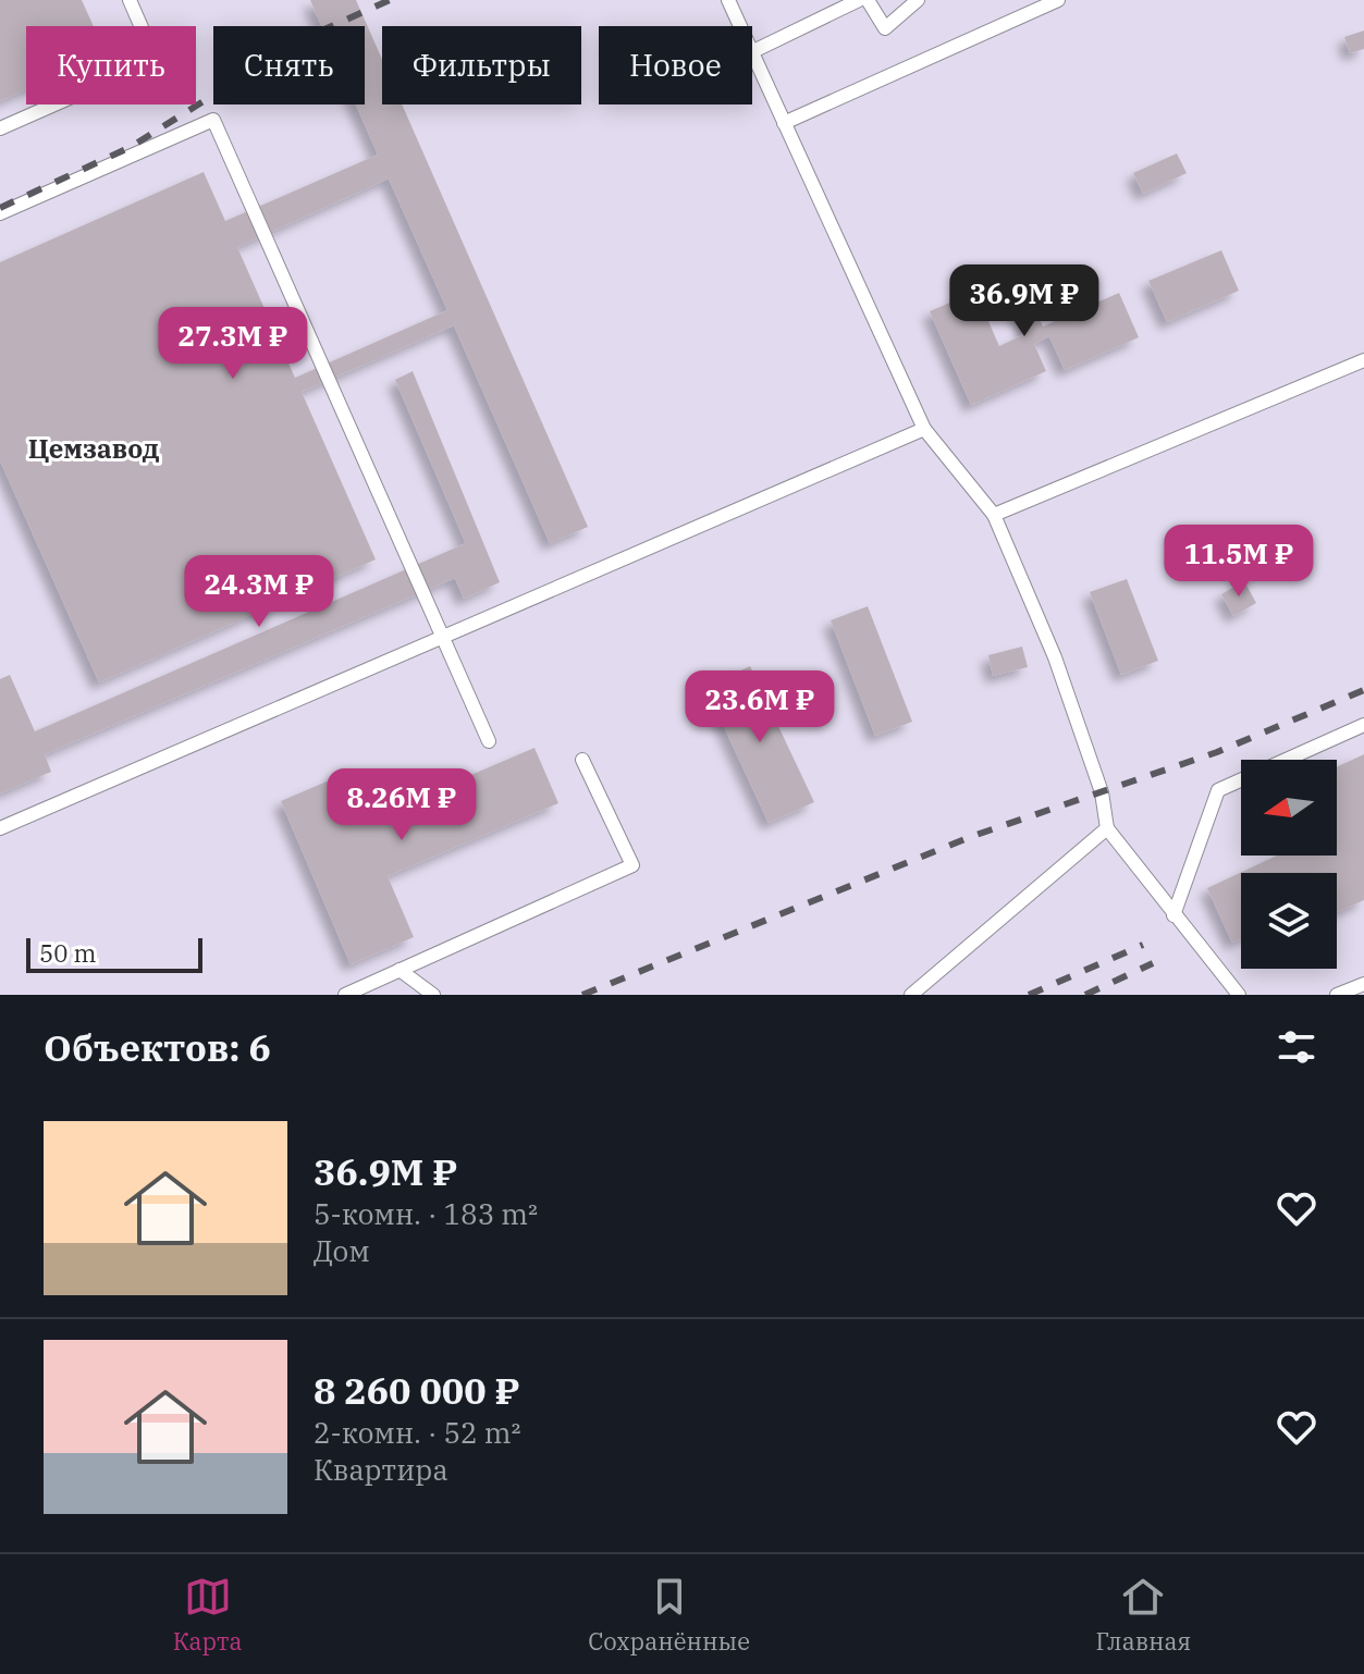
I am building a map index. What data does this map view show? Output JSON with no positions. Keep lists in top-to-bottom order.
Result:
{
  "districts": ["Цемзавод"],
  "scale_bar": "50 m",
  "north": "left",
  "page": {
    "chip": [
      "Купить",
      "Снять",
      "Фильтры",
      "Новое"
    ],
    "price": [
      "36.9M ₽",
      "27.3M ₽",
      "11.5M ₽",
      "24.3M ₽",
      "23.6M ₽",
      "8.26M ₽"
    ],
    "scale": "50 m",
    "heading": "Объектов: 6",
    "list": [
      {
        "name": "36.9M ₽",
        "note": "5-комн. · 183 m² · Дом"
      },
      {
        "name": "8 260 000 ₽",
        "note": "2-комн. · 52 m² · Квартира"
      }
    ],
    "tabs": ["Карта", "Сохранённые", "Главная"]
  }
}
